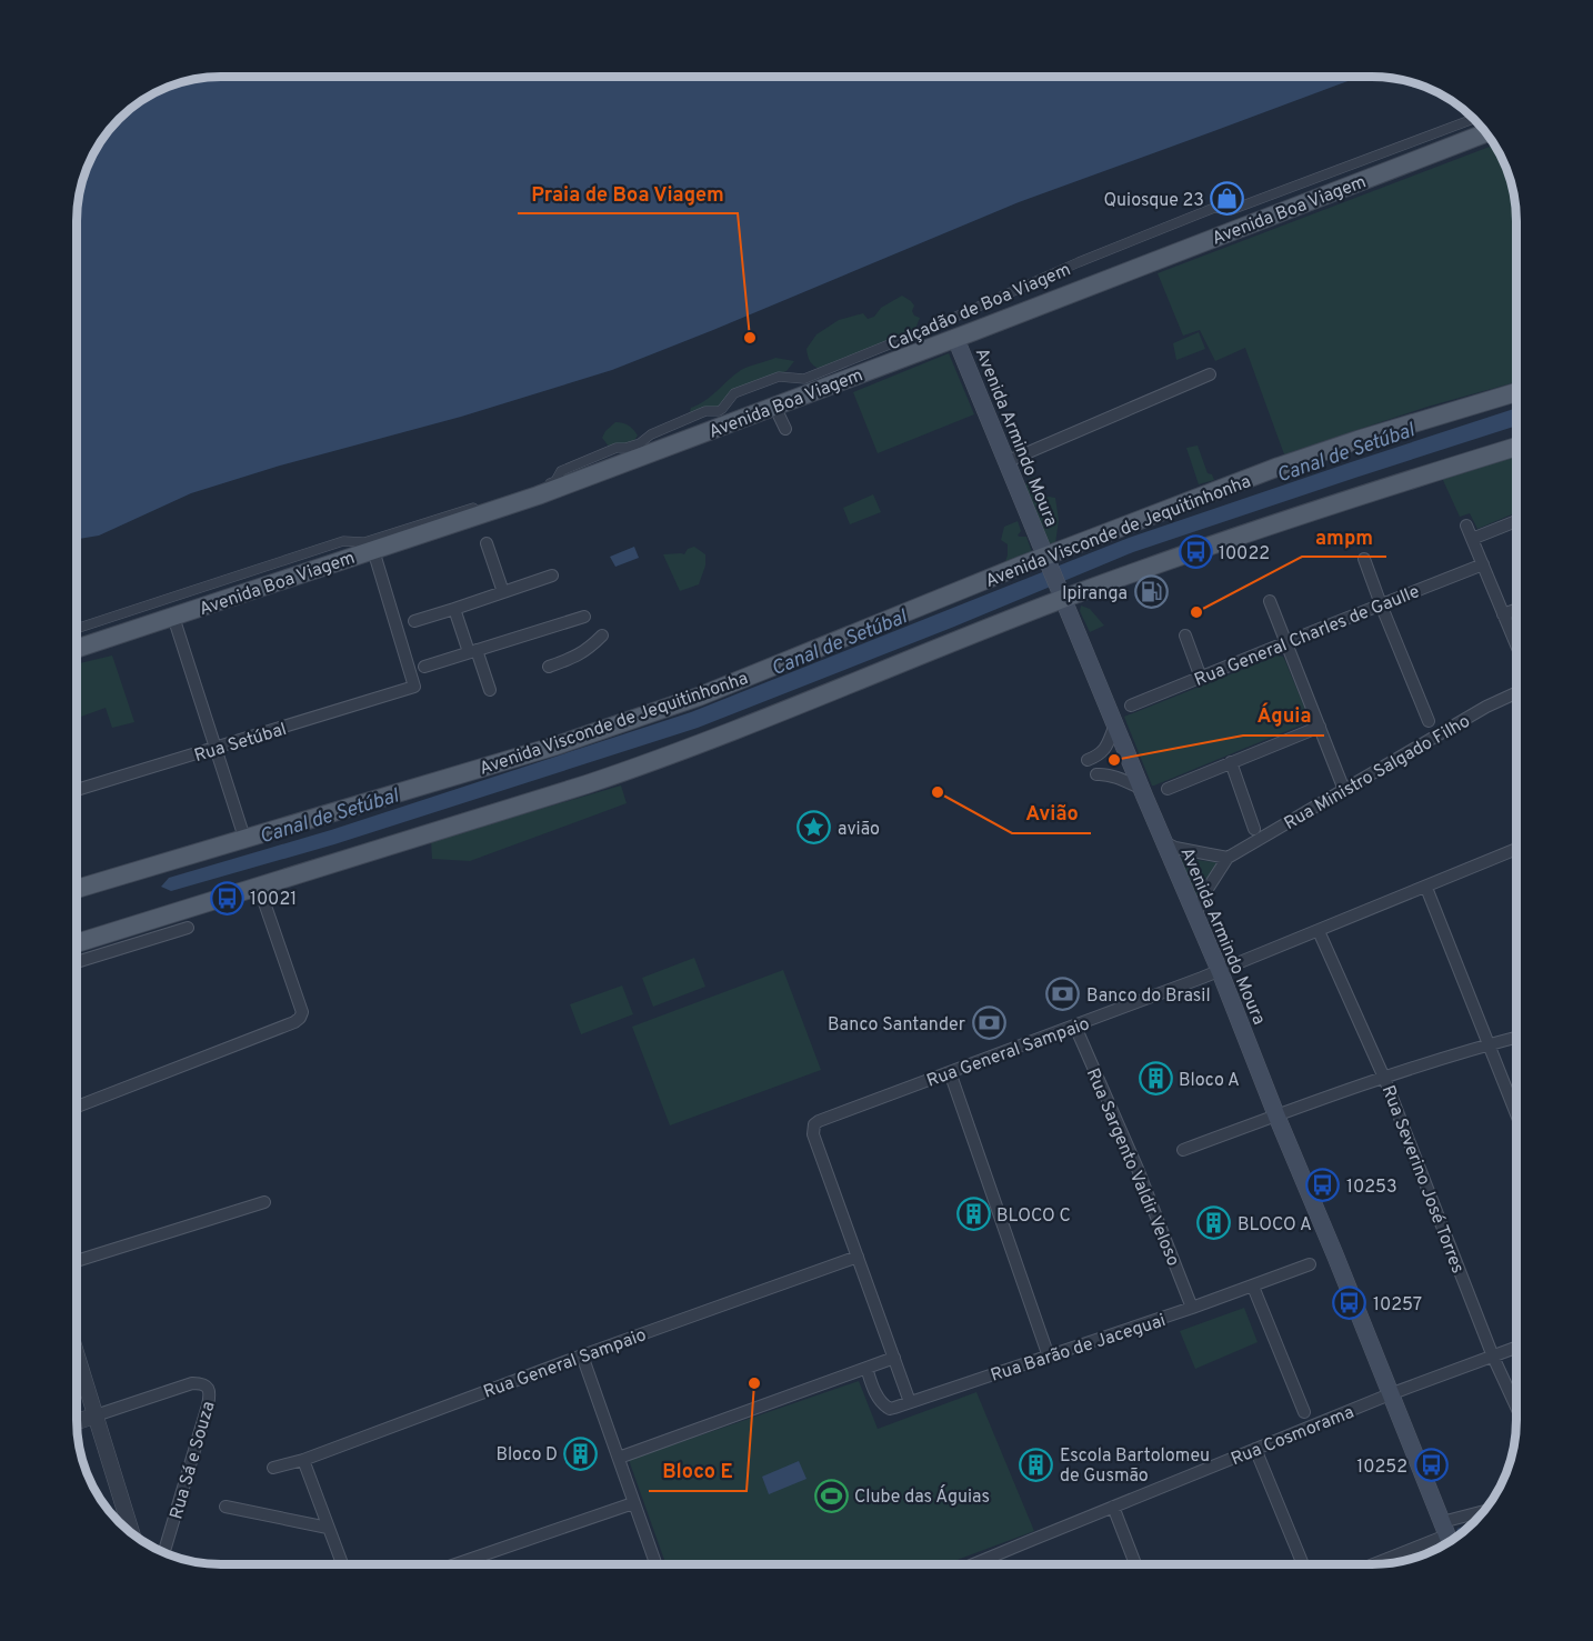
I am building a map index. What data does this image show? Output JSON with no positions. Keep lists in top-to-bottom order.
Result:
{
  "streets": {
    "main road": ["Avenida Boa Viagem", "Avenida Armindo Moura", "Avenida Visconde de Jequitinhonha"],
    "street": [
      "Calçadão de Boa Viagem",
      "Rua General Charles de Gaulle",
      "Rua Setúbal",
      "Rua Ministro Salgado Filho",
      "Rua General Sampaio",
      "Rua Sargento Valdir Veloso",
      "Rua Severino José Torres",
      "Rua Barão de Jaceguai",
      "Rua Cosmorama",
      "Rua Sá e Souza"
    ]
  },
  "crossings": [
    ["Avenida Boa Viagem", "Avenida Armindo Moura"],
    ["Avenida Boa Viagem", "Rua Setúbal"],
    ["Avenida Armindo Moura", "Avenida Visconde de Jequitinhonha"],
    ["Avenida Armindo Moura", "Rua Ministro Salgado Filho"],
    ["Avenida Armindo Moura", "Rua General Sampaio"],
    ["Avenida Armindo Moura", "Rua Cosmorama"],
    ["Rua General Sampaio", "Rua Sargento Valdir Veloso"],
    ["Rua General Sampaio", "Rua Severino José Torres"],
    ["Rua General Sampaio", "Rua Barão de Jaceguai"],
    ["Rua Sargento Valdir Veloso", "Rua Barão de Jaceguai"],
    ["Rua Severino José Torres", "Rua Cosmorama"]
  ],
  "water": ["Canal de Setúbal"],
  "places": {
    "shop": ["Quiosque 23"],
    "other": [
      "Praia de Boa Viagem",
      "ampm",
      "Águia",
      "Avião",
      "Bloco E"
    ],
    "bus stop": [
      "10022",
      "10021",
      "10253",
      "10257",
      "10252"
    ],
    "fuel station": ["Ipiranga"],
    "place": ["avião"],
    "bank": ["Banco do Brasil", "Banco Santander"],
    "building": [
      "Bloco A",
      "BLOCO C",
      "BLOCO A",
      "Bloco D",
      "Escola Bartolomeu de Gusmão"
    ],
    "sports": ["Clube das Águias"]
  }
}
